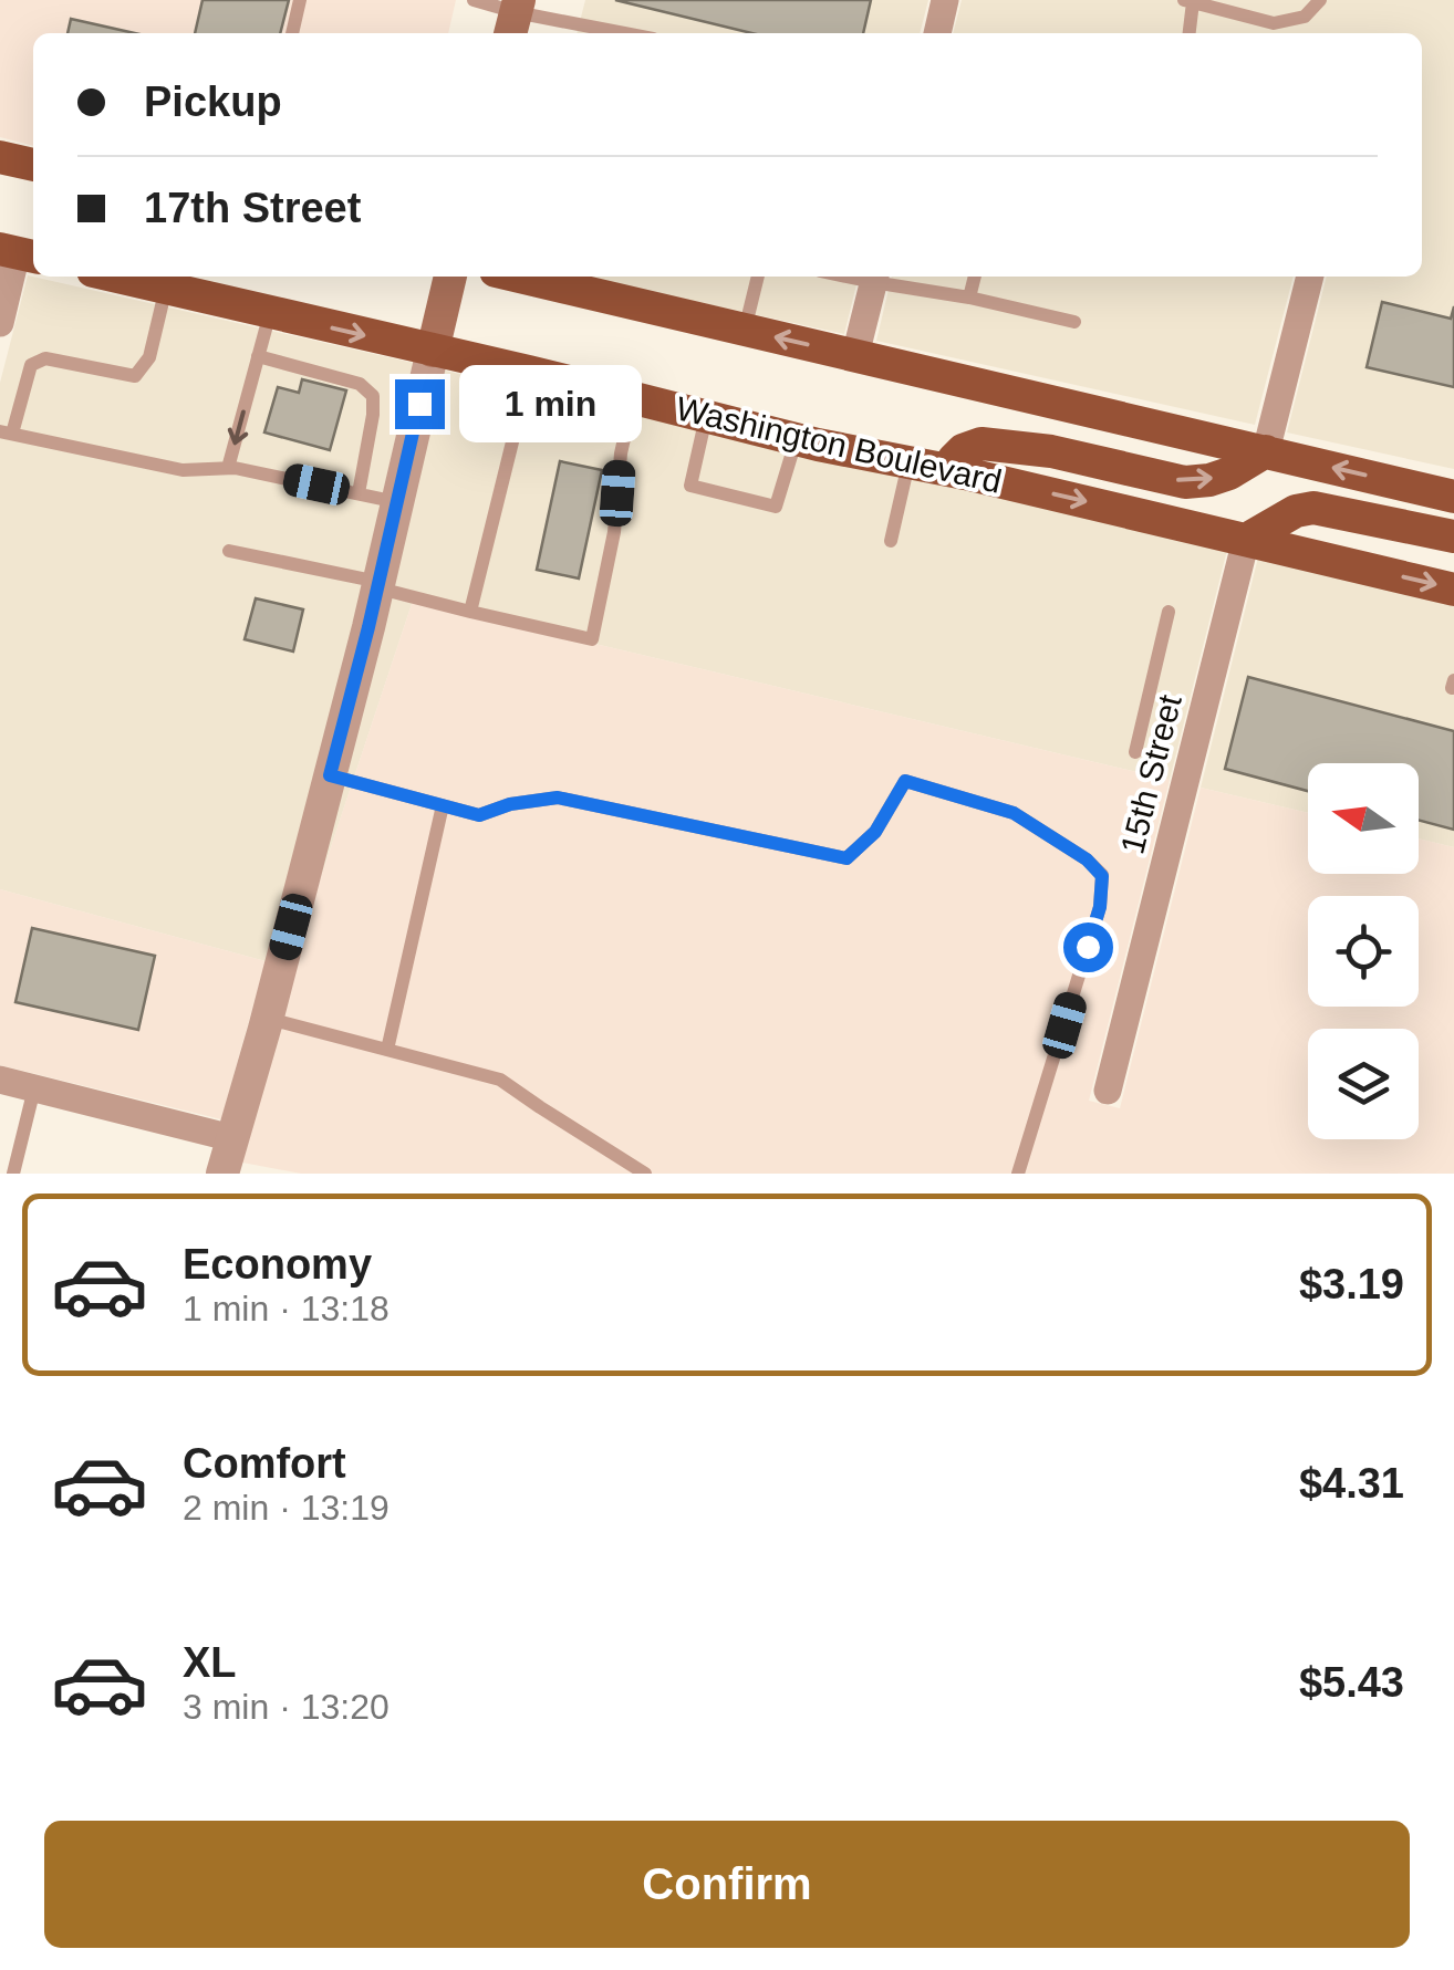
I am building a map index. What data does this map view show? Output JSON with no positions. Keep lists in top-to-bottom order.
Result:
{
  "streets": {
    "main road": ["Washington Boulevard"],
    "street": ["15th Street"]
  },
  "crossings": [
    ["Washington Boulevard", "15th Street"]
  ],
  "north": "left",
  "page": {
    "banner": ["Pickup", "17th Street"],
    "bubble": "1 min",
    "list": [
      {
        "name": "Economy",
        "note": "1 min · 13:18",
        "value": "$3.19"
      },
      {
        "name": "Comfort",
        "note": "2 min · 13:19",
        "value": "$4.31"
      },
      {
        "name": "XL",
        "note": "3 min · 13:20",
        "value": "$5.43"
      }
    ],
    "buttons": "Confirm"
  }
}
